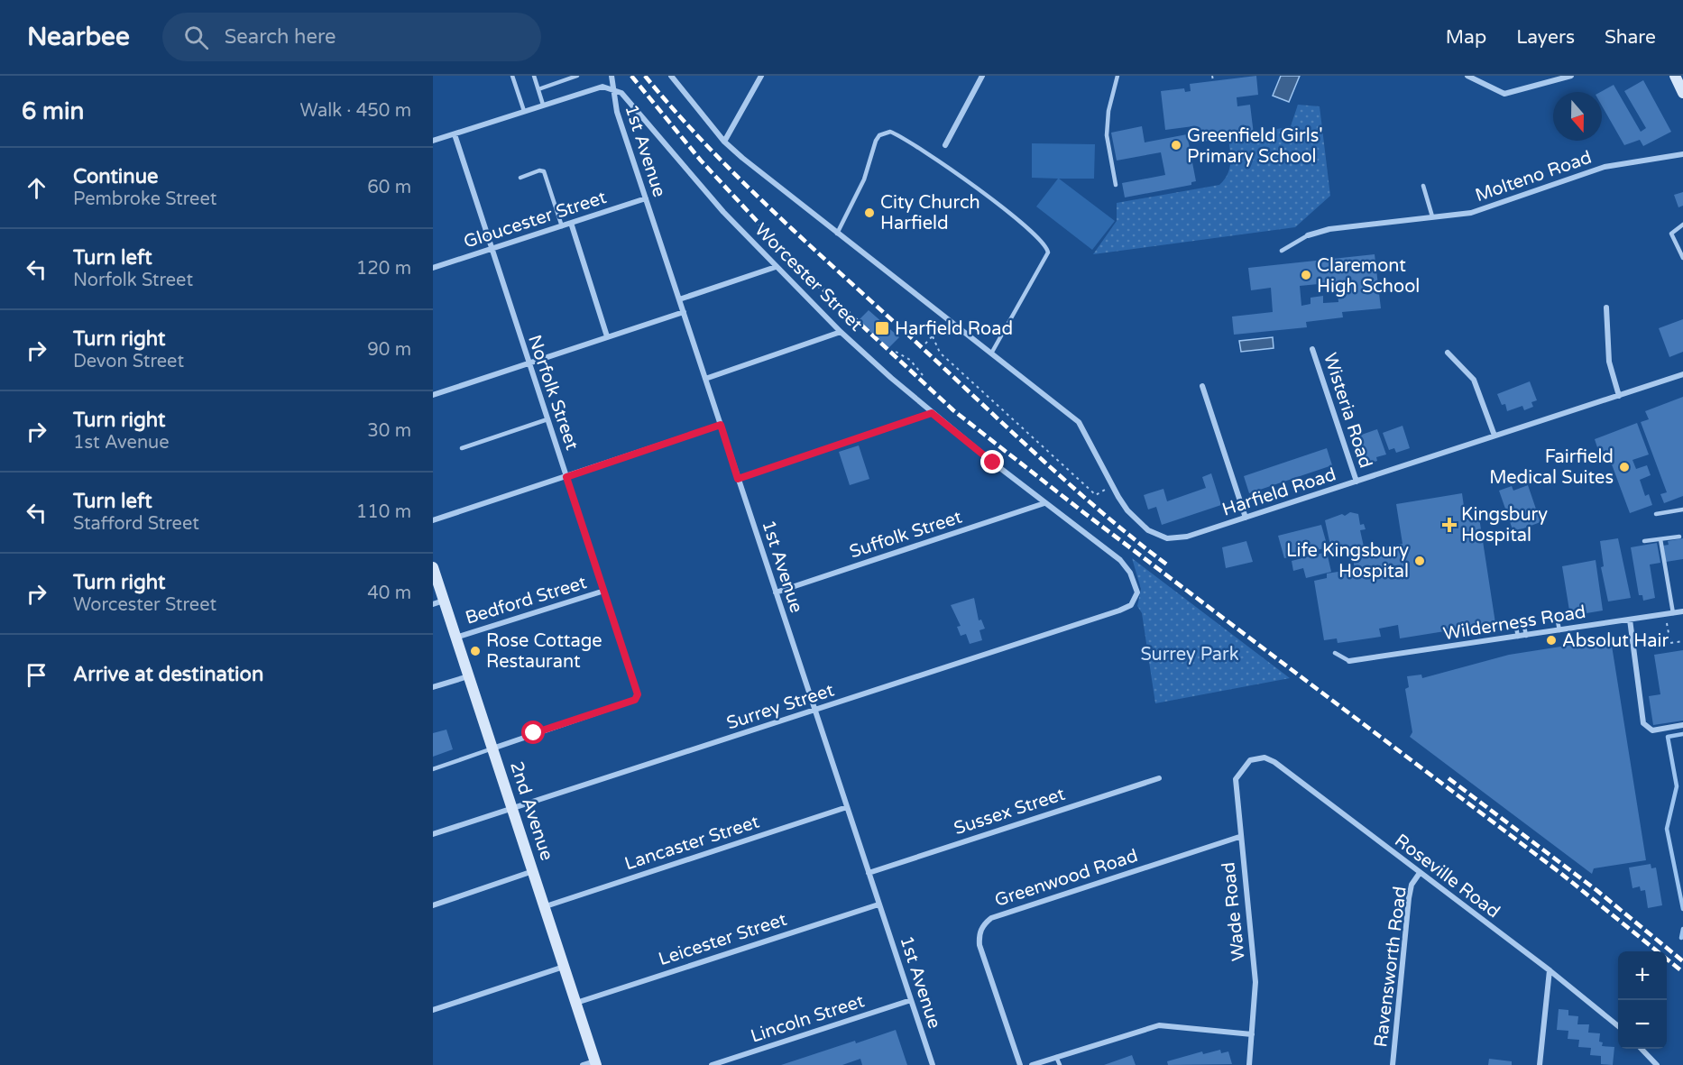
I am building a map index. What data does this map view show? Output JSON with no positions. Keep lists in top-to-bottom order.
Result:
{
  "streets": {
    "street": [
      "1st Avenue",
      "Molteno Road",
      "Gloucester Street",
      "Worcester Street",
      "Norfolk Street",
      "Wisteria Road",
      "Harfield Road",
      "Suffolk Street",
      "Bedford Street",
      "Wilderness Road",
      "Surrey Street",
      "2nd Avenue",
      "Sussex Street",
      "Lancaster Street",
      "Roseville Road",
      "Greenwood Road",
      "Wade Road",
      "Leicester Street",
      "Ravensworth Road",
      "Lincoln Street"
    ]
  },
  "crossings": [
    ["1st Avenue", "Gloucester Street"],
    ["1st Avenue", "Worcester Street"],
    ["1st Avenue", "Suffolk Street"],
    ["1st Avenue", "Surrey Street"],
    ["1st Avenue", "Sussex Street"],
    ["1st Avenue", "Lancaster Street"],
    ["1st Avenue", "Leicester Street"],
    ["1st Avenue", "Lincoln Street"],
    ["Gloucester Street", "Norfolk Street"],
    ["Worcester Street", "Suffolk Street"],
    ["Worcester Street", "Surrey Street"],
    ["Norfolk Street", "Bedford Street"],
    ["Norfolk Street", "2nd Avenue"],
    ["Wisteria Road", "Harfield Road"],
    ["Bedford Street", "2nd Avenue"],
    ["Surrey Street", "2nd Avenue"],
    ["2nd Avenue", "Lancaster Street"],
    ["2nd Avenue", "Leicester Street"],
    ["Roseville Road", "Wade Road"],
    ["Roseville Road", "Ravensworth Road"],
    ["Greenwood Road", "Wade Road"]
  ],
  "parks": ["Surrey Park"],
  "places": {
    "other": [
      "Greenfield Girls' Primary School",
      "City Church Harfield",
      "Claremont High School",
      "Fairfield Medical Suites",
      "Life Kingsbury Hospital",
      "Absolut Hair",
      "Rose Cottage Restaurant"
    ],
    "transit": ["Harfield Road"],
    "health": ["Kingsbury Hospital"]
  },
  "north": "bottom",
  "page": {
    "header": "Nearbee",
    "search": "Search here",
    "nav": ["Map", "Layers", "Share"],
    "heading": ["6 min", "Walk · 450 m"],
    "list": [
      ["Continue", "Pembroke Street", "60 m"],
      ["Turn left", "Norfolk Street", "120 m"],
      ["Turn right", "Devon Street", "90 m"],
      ["Turn right", "1st Avenue", "30 m"],
      ["Turn left", "Stafford Street", "110 m"],
      ["Turn right", "Worcester Street", "40 m"],
      "Arrive at destination"
    ],
    "map_buttons": ["+", "−"]
  }
}
